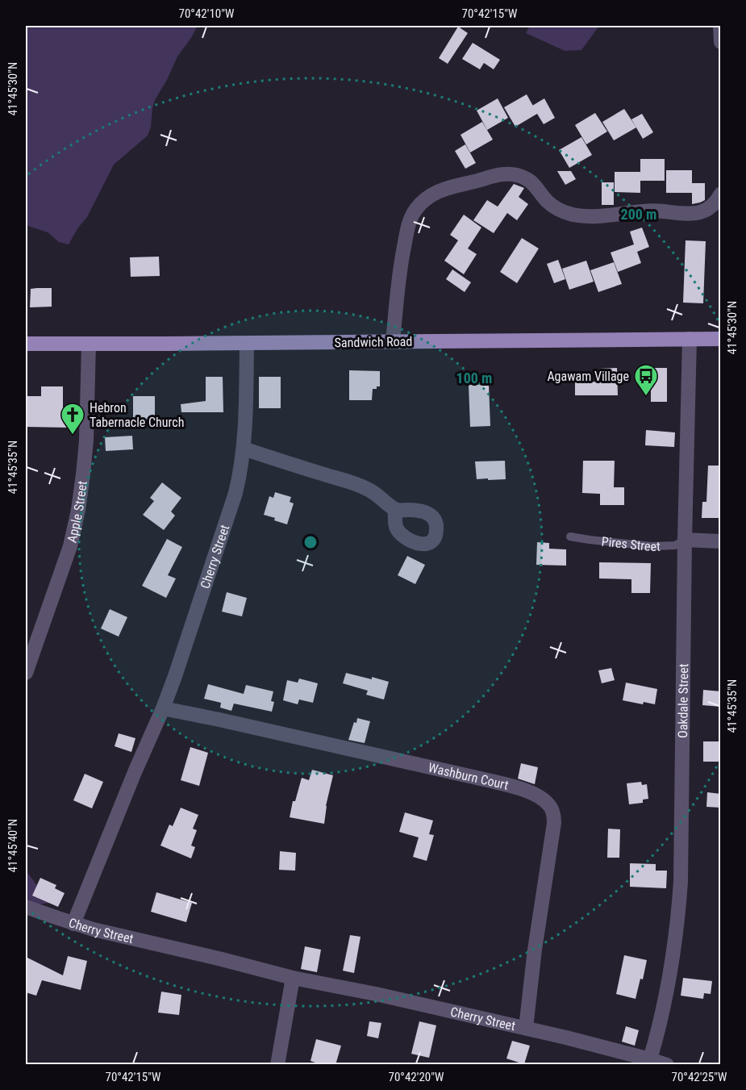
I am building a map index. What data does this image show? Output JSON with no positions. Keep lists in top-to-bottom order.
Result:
{
  "streets": {
    "main road": ["Sandwich Road"],
    "street": [
      "Apple Street",
      "Pires Street",
      "Cherry Street",
      "Oakdale Street",
      "Washburn Court"
    ]
  },
  "crossings": [
    ["Sandwich Road", "Apple Street"],
    ["Sandwich Road", "Cherry Street"],
    ["Sandwich Road", "Oakdale Street"],
    ["Pires Street", "Oakdale Street"],
    ["Cherry Street", "Oakdale Street"],
    ["Cherry Street", "Washburn Court"]
  ],
  "places": {
    "bus stop": ["Agawam Village"],
    "church": ["Hebron Tabernacle Church"]
  },
  "coordinates": [
    "70°42'10\"W",
    "70°42'15\"W",
    "41°45'30\"N",
    "41°45'35\"N",
    "41°45'40\"N",
    "70°42'20\"W",
    "70°42'25\"W"
  ],
  "rings": ["200 m", "100 m"]
}
